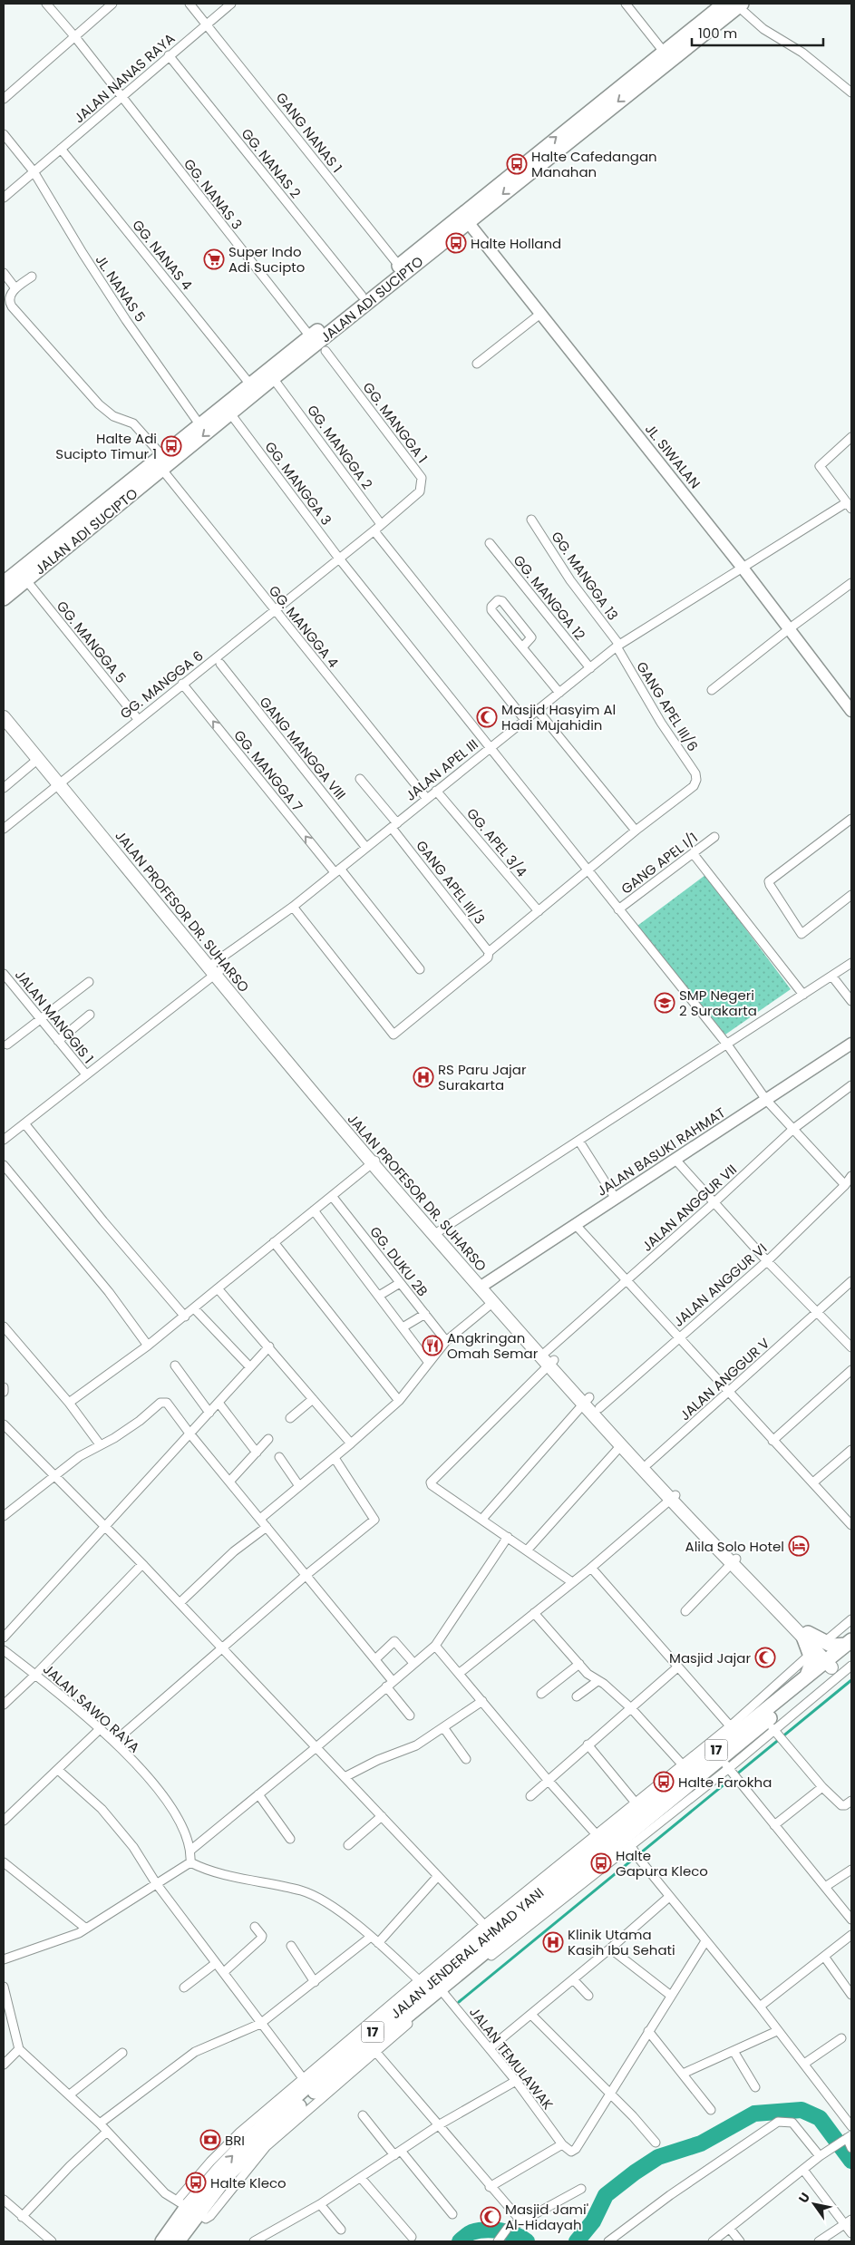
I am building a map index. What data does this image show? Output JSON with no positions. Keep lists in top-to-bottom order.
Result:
{
  "streets": {
    "highway": ["JALAN ADI SUCIPTO", "17", "JALAN JENDERAL AHMAD YANI"],
    "main road": ["JALAN PROFESOR DR. SUHARSO"],
    "street": [
      "JALAN NANAS RAYA",
      "GANG NANAS 1",
      "GG. NANAS 2",
      "GG. NANAS 3",
      "GG. NANAS 4",
      "JL. NANAS 5",
      "GG. MANGGA 1",
      "GG. MANGGA 2",
      "JL. SIWALAN",
      "GG. MANGGA 3",
      "GG. MANGGA 13",
      "GG. MANGGA 12",
      "GG. MANGGA 4",
      "GG. MANGGA 5",
      "GG. MANGGA 6",
      "GANG APEL III/6",
      "GANG MANGGA VIII",
      "JALAN APEL III",
      "GG. MANGGA 7",
      "GG. APEL 3/4",
      "GANG APEL I/1",
      "GANG APEL III/3",
      "JALAN MANGGIS 1",
      "JALAN BASUKI RAHMAT",
      "JALAN ANGGUR VII",
      "GG. DUKU 2B",
      "JALAN ANGGUR VI",
      "JALAN ANGGUR V",
      "JALAN SAWO RAYA",
      "JALAN TEMULAWAK"
    ]
  },
  "crossings": [
    ["JALAN NANAS RAYA", "GANG NANAS 1"],
    ["JALAN NANAS RAYA", "GG. NANAS 2"],
    ["JALAN NANAS RAYA", "GG. NANAS 3"],
    ["JALAN NANAS RAYA", "GG. NANAS 4"],
    ["JALAN NANAS RAYA", "JL. NANAS 5"],
    ["GANG NANAS 1", "JALAN ADI SUCIPTO"],
    ["GG. NANAS 2", "JALAN ADI SUCIPTO"],
    ["GG. NANAS 3", "JALAN ADI SUCIPTO"],
    ["GG. NANAS 4", "JALAN ADI SUCIPTO"],
    ["JL. NANAS 5", "JALAN ADI SUCIPTO"],
    ["JALAN ADI SUCIPTO", "GG. MANGGA 2"],
    ["JALAN ADI SUCIPTO", "JL. SIWALAN"],
    ["JALAN ADI SUCIPTO", "GG. MANGGA 3"],
    ["JALAN ADI SUCIPTO", "GG. MANGGA 4"],
    ["JALAN ADI SUCIPTO", "GG. MANGGA 5"],
    ["GG. MANGGA 1", "GG. MANGGA 2"],
    ["GG. MANGGA 1", "GG. MANGGA 3"],
    ["GG. MANGGA 1", "GG. MANGGA 6"],
    ["GG. MANGGA 2", "JALAN APEL III"],
    ["JL. SIWALAN", "JALAN APEL III"],
    ["GG. MANGGA 3", "GG. MANGGA 6"],
    ["GG. MANGGA 3", "JALAN APEL III"],
    ["GG. MANGGA 3", "GANG APEL I/1"],
    ["GG. MANGGA 3", "JALAN BASUKI RAHMAT"],
    ["GG. MANGGA 3", "JALAN ANGGUR VII"],
    ["GG. MANGGA 3", "JALAN ANGGUR VI"],
    ["GG. MANGGA 13", "GANG APEL III/6"],
    ["GG. MANGGA 13", "JALAN APEL III"],
    ["GG. MANGGA 12", "JALAN APEL III"],
    ["GG. MANGGA 4", "GG. MANGGA 6"],
    ["GG. MANGGA 4", "JALAN APEL III"],
    ["GG. MANGGA 5", "GG. MANGGA 6"],
    ["GG. MANGGA 6", "GG. MANGGA 7"],
    ["GG. MANGGA 6", "JALAN PROFESOR DR. SUHARSO"],
    ["GANG APEL III/6", "JALAN APEL III"],
    ["GANG MANGGA VIII", "JALAN APEL III"],
    ["JALAN APEL III", "GG. MANGGA 7"],
    ["JALAN APEL III", "GG. APEL 3/4"],
    ["JALAN APEL III", "GANG APEL III/3"],
    ["JALAN APEL III", "JALAN PROFESOR DR. SUHARSO"],
    ["JALAN APEL III", "JALAN MANGGIS 1"],
    ["JALAN PROFESOR DR. SUHARSO", "JALAN BASUKI RAHMAT"],
    ["JALAN PROFESOR DR. SUHARSO", "JALAN ANGGUR VII"],
    ["JALAN PROFESOR DR. SUHARSO", "JALAN ANGGUR VI"],
    ["JALAN PROFESOR DR. SUHARSO", "JALAN ANGGUR V"],
    ["17", "JALAN JENDERAL AHMAD YANI"],
    ["JALAN JENDERAL AHMAD YANI", "JALAN TEMULAWAK"]
  ],
  "one_way": ["GG. MANGGA 7"],
  "places": {
    "bus stop": [
      "Halte Cafedangan Manahan",
      "Halte Holland",
      "Halte Adi Sucipto Timur 1",
      "Halte Farokha",
      "Halte Gapura Kleco",
      "Halte Kleco"
    ],
    "supermarket": ["Super Indo Adi Sucipto"],
    "mosque": ["Masjid Hasyim Al Hadi Mujahidin", "Masjid Jajar", "Masjid Jami' Al-Hidayah"],
    "school or university": ["SMP Negeri 2 Surakarta"],
    "hospital": ["RS Paru Jajar Surakarta", "Klinik Utama Kasih Ibu Sehati"],
    "restaurant": ["Angkringan Omah Semar"],
    "hotel": ["Alila Solo Hotel"],
    "bank": ["BRI"]
  },
  "scale_bar": "100 m",
  "north": "top left"
}
